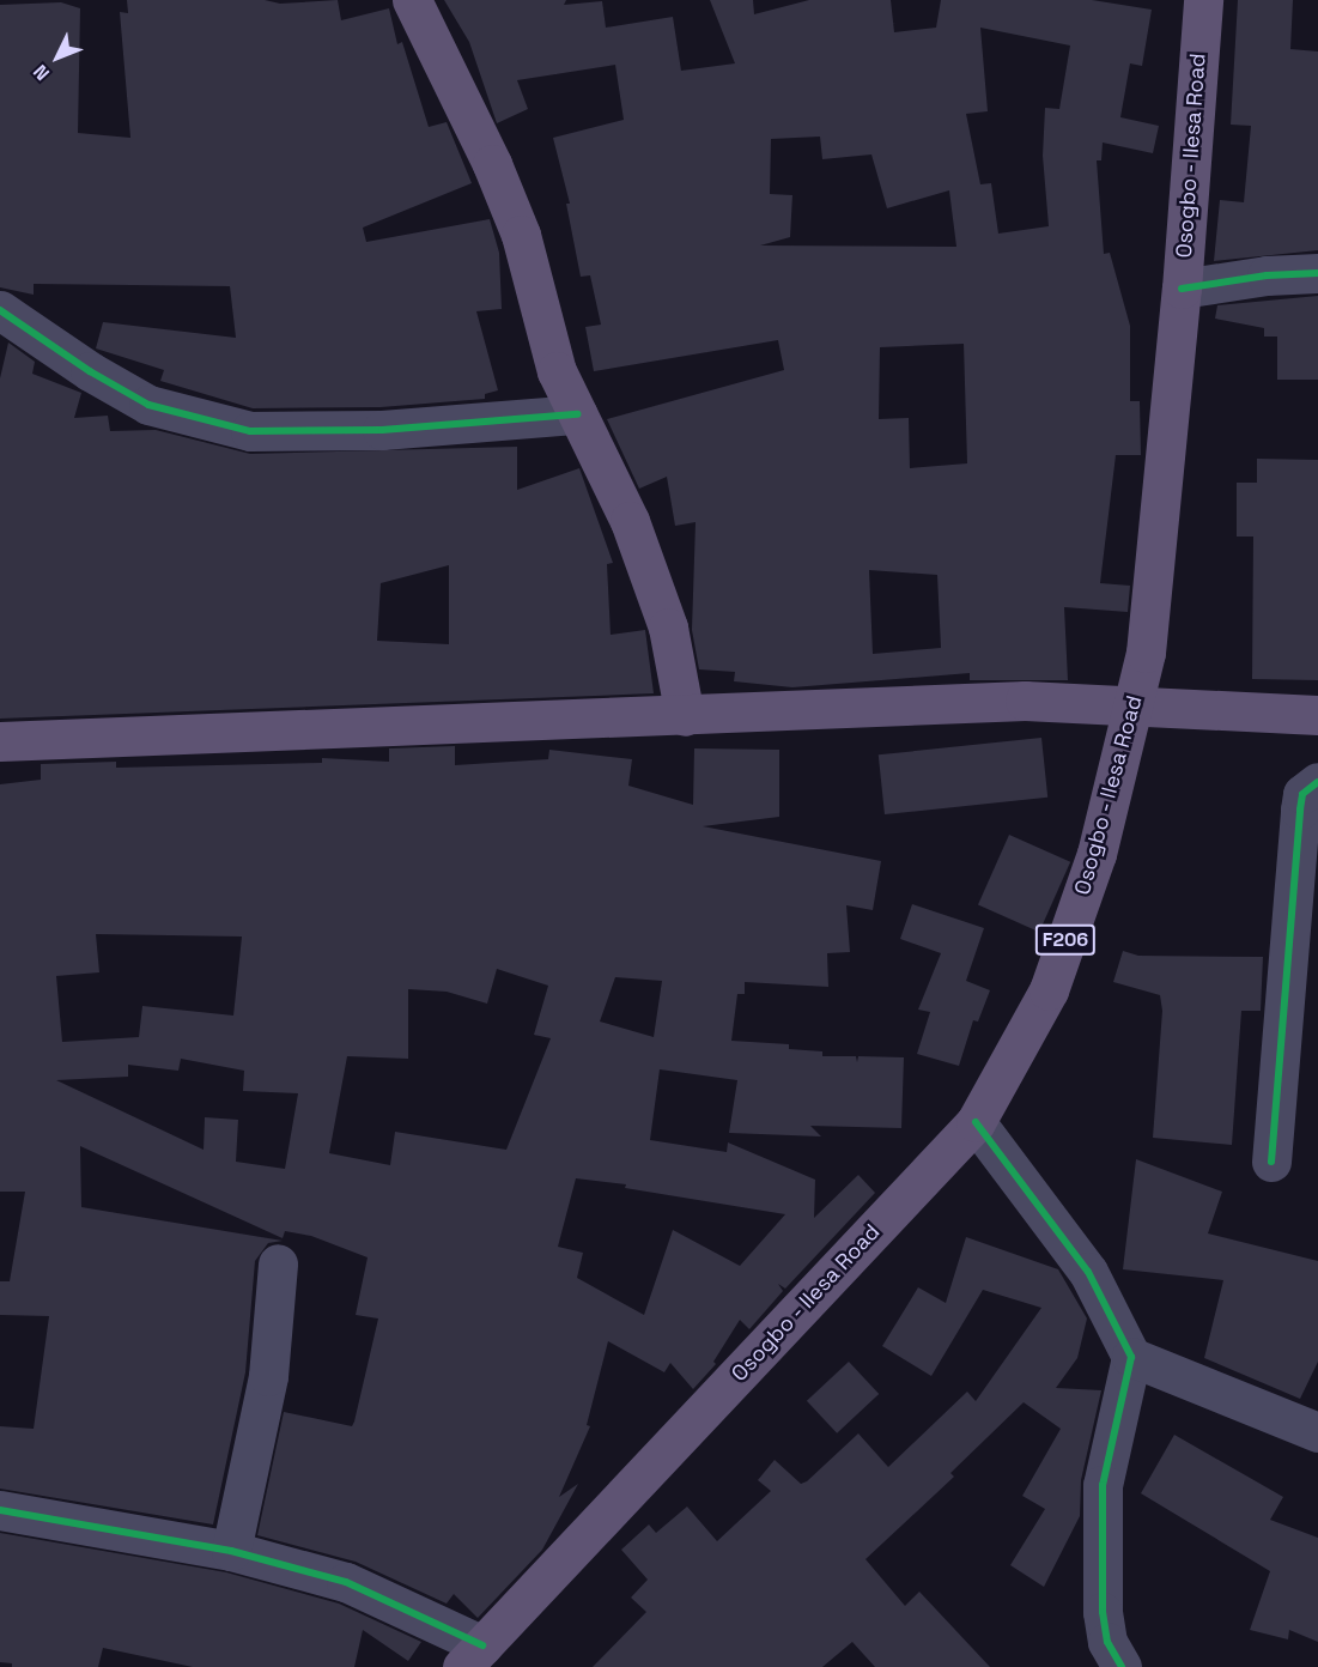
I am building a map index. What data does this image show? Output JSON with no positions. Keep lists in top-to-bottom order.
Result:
{
  "streets": {
    "main road": ["Osogbo - Ilesa Road", "F206"]
  },
  "north": "bottom left"
}
